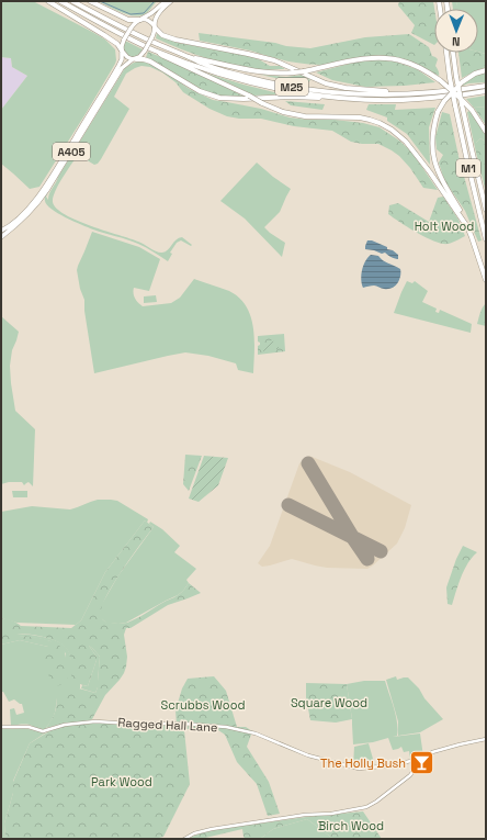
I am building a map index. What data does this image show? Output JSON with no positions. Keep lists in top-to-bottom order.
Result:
{
  "streets": {
    "highway": ["M25", "A405", "M1"],
    "street": ["Ragged Hall Lane"]
  },
  "crossings": [
    ["M25", "A405"]
  ],
  "parks": [
    "Holt Wood",
    "Square Wood",
    "Scrubbs Wood",
    "Park Wood",
    "Birch Wood"
  ],
  "places": {
    "bar": ["The Holly Bush"]
  },
  "north": "bottom"
}
